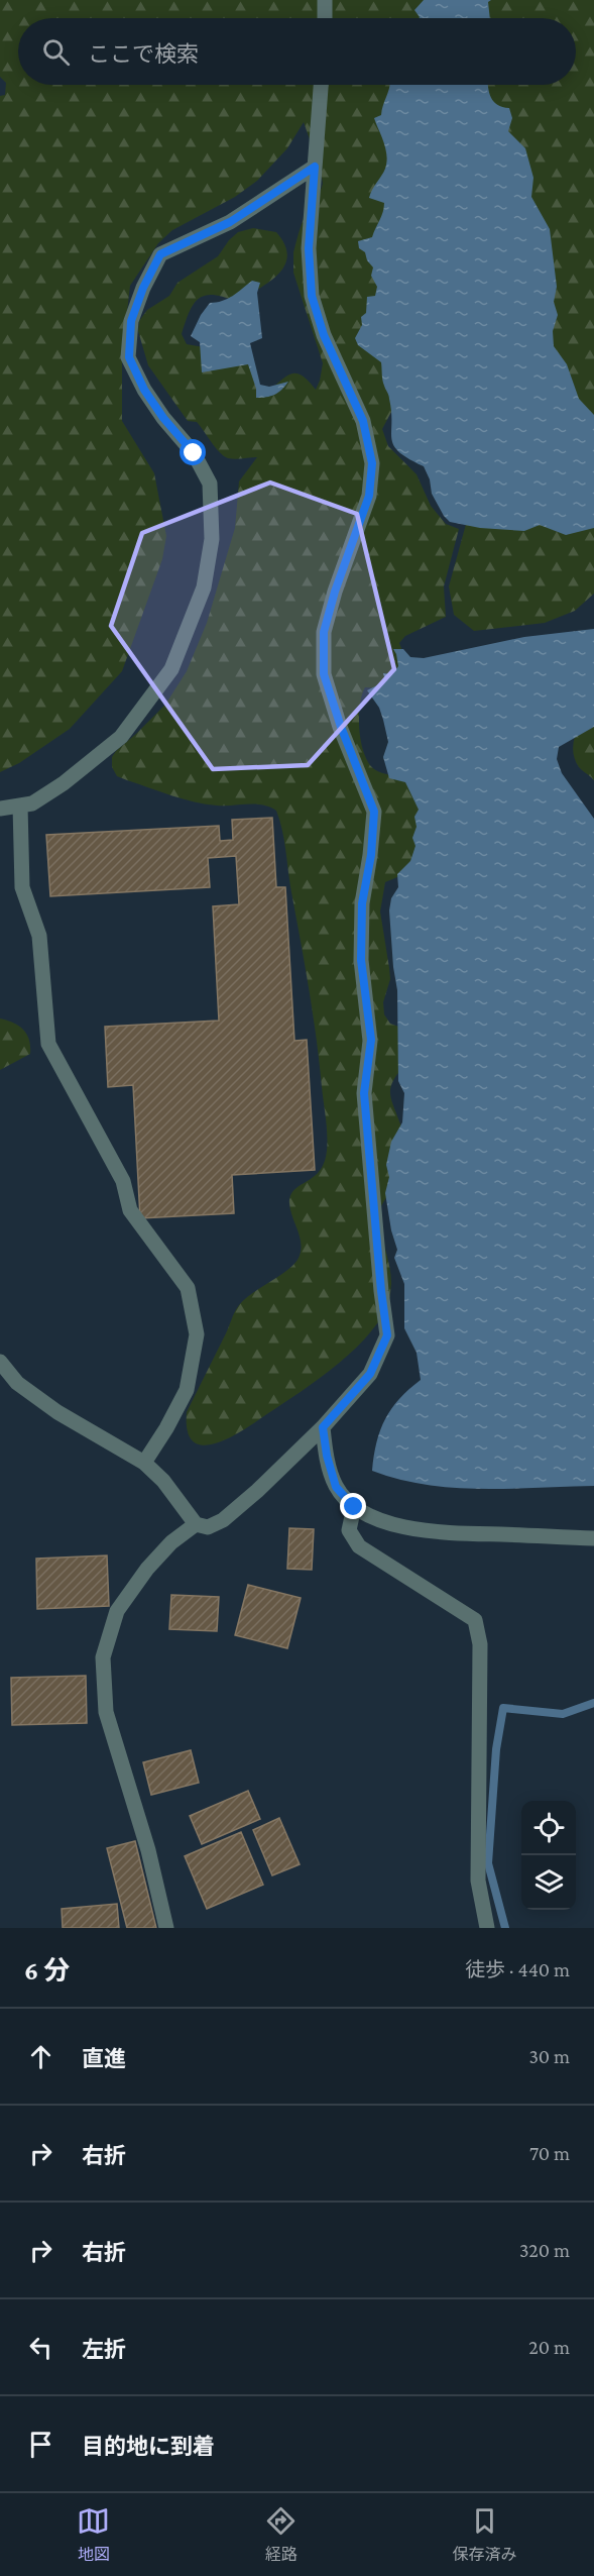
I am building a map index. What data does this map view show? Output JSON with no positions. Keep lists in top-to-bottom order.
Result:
{
  "page": {
    "search": "ここで検索",
    "heading": ["6 分", "徒歩 · 440 m"],
    "list": [
      ["直進", "30 m"],
      ["右折", "70 m"],
      ["右折", "320 m"],
      ["左折", "20 m"],
      "目的地に到着"
    ],
    "nav": ["地図", "経路", "保存済み"]
  }
}
